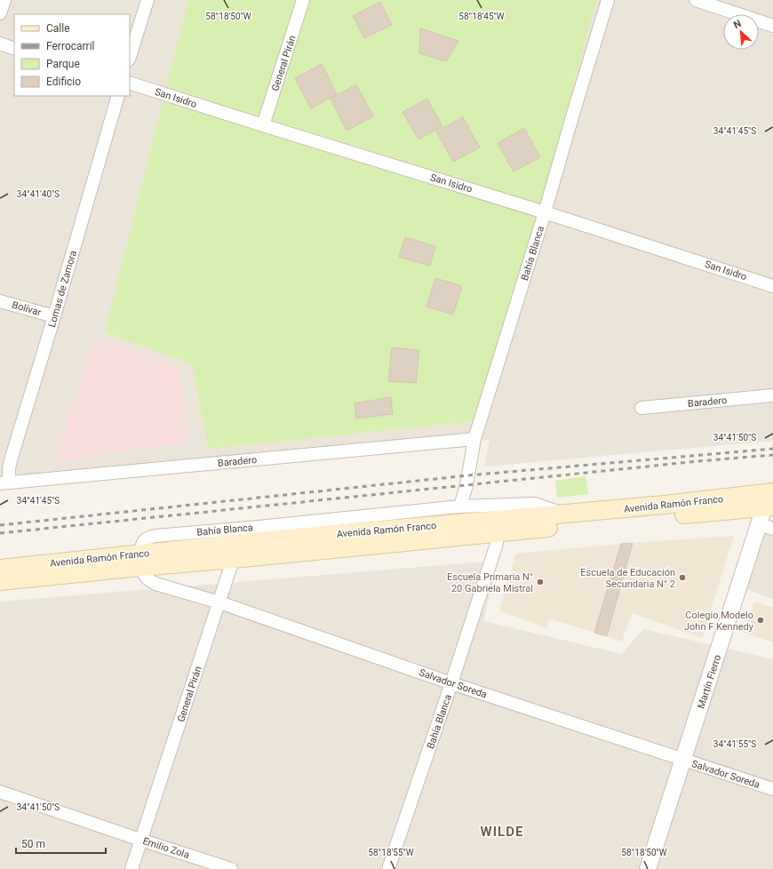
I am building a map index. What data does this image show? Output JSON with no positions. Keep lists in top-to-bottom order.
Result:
{
  "streets": {
    "main road": ["Avenida Ramón Franco"],
    "street": [
      "General Pirán",
      "San Isidro",
      "Bahía Blanca",
      "Lomas de Zamora",
      "Bolívar",
      "Baradero",
      "Martín Fierro",
      "Salvador Soreda",
      "Emilio Zola"
    ]
  },
  "crossings": [
    ["General Pirán", "San Isidro"],
    ["General Pirán", "Bahía Blanca"],
    ["General Pirán", "Avenida Ramón Franco"],
    ["General Pirán", "Salvador Soreda"],
    ["General Pirán", "Emilio Zola"],
    ["San Isidro", "Bahía Blanca"],
    ["Bahía Blanca", "Baradero"],
    ["Bahía Blanca", "Avenida Ramón Franco"],
    ["Bahía Blanca", "Salvador Soreda"],
    ["Lomas de Zamora", "Bolívar"],
    ["Lomas de Zamora", "Baradero"],
    ["Avenida Ramón Franco", "Martín Fierro"],
    ["Avenida Ramón Franco", "Salvador Soreda"],
    ["Martín Fierro", "Salvador Soreda"]
  ],
  "districts": ["WILDE"],
  "places": ["Escuela de Educación Secundaria N° 2", "Escuela Primaria N° 20 Gabriela Mistral", "Colegio Modelo John F Kennedy"],
  "legend": [
    "Calle",
    "Ferrocarril",
    "Parque",
    "Edificio"
  ],
  "scale_bar": "50 m",
  "north": "top left",
  "coordinates": [
    "58°18'50\"W",
    "58°18'45\"W",
    "34°41'45\"S",
    "34°41'40\"S",
    "34°41'50\"S",
    "34°41'55\"S",
    "58°18'55\"W"
  ]
}
